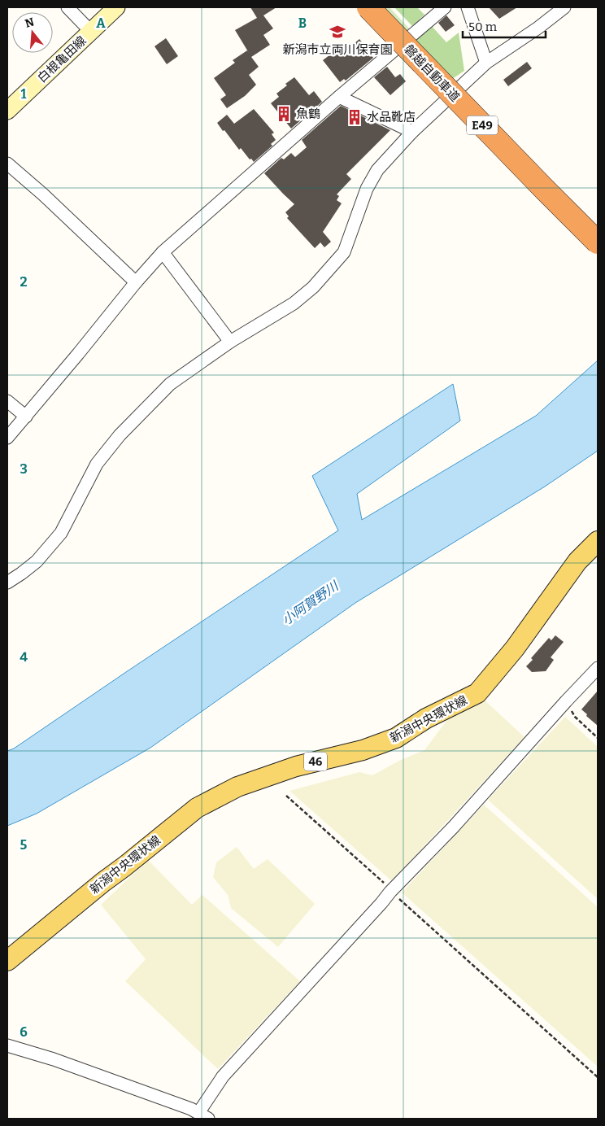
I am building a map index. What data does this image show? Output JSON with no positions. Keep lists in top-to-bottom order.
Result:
{
  "streets": {
    "highway": ["磐越自動車道", "E49"],
    "main road": ["白根亀田線", "新潟中央環状線", "46"]
  },
  "water": ["小阿賀野川"],
  "places": {
    "school or university": ["新潟市立両川保育園"],
    "building": ["魚鶴", "水品靴店"]
  },
  "scale_bar": "50 m",
  "north": "top",
  "grid": {
    "columns": ["A", "B"],
    "rows": [
      "1",
      "2",
      "3",
      "4",
      "5",
      "6"
    ]
  }
}
